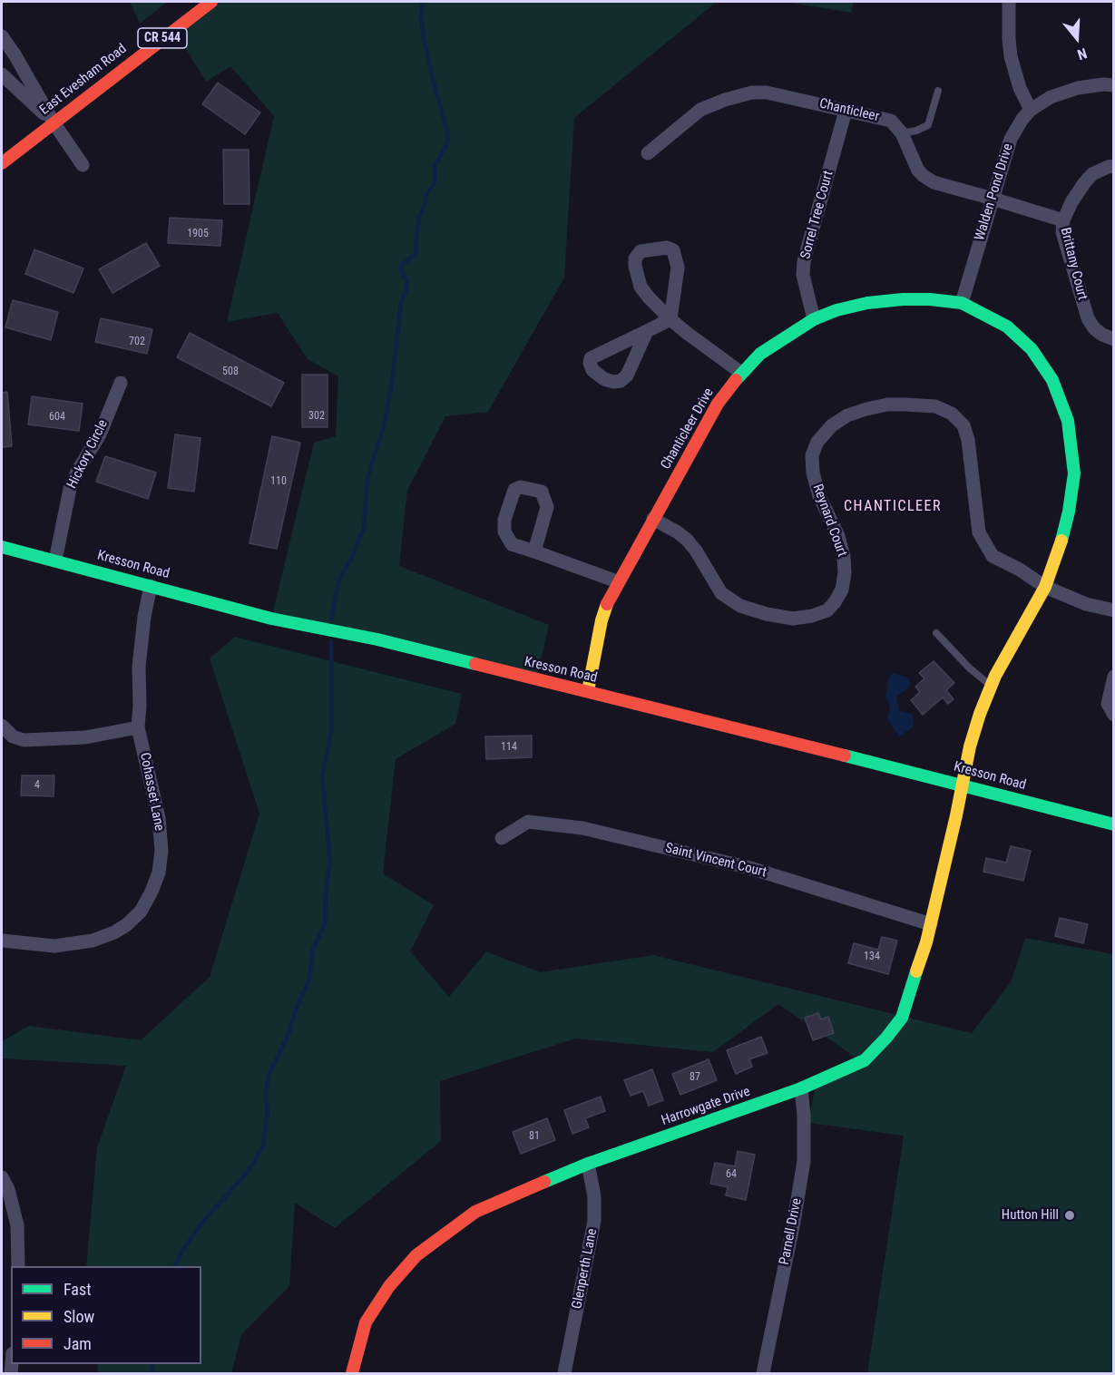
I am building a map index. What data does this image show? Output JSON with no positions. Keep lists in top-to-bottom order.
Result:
{
  "streets": {
    "street": [
      "CR 544",
      "East Evesham Road",
      "Chanticleer",
      "Walden Pond Drive",
      "Sorrel Tree Court",
      "Brittany Court",
      "Chanticleer Drive",
      "Hickory Circle",
      "Reynard Court",
      "Kresson Road",
      "Cohasset Lane",
      "Saint Vincent Court",
      "Harrowgate Drive",
      "Parnell Drive",
      "Glenperth Lane"
    ]
  },
  "crossings": [
    ["Chanticleer", "Walden Pond Drive"],
    ["Chanticleer", "Sorrel Tree Court"],
    ["Chanticleer", "Brittany Court"],
    ["Walden Pond Drive", "Chanticleer Drive"],
    ["Sorrel Tree Court", "Chanticleer Drive"],
    ["Chanticleer Drive", "Reynard Court"],
    ["Chanticleer Drive", "Kresson Road"],
    ["Chanticleer Drive", "Harrowgate Drive"],
    ["Hickory Circle", "Kresson Road"],
    ["Kresson Road", "Cohasset Lane"],
    ["Kresson Road", "Harrowgate Drive"],
    ["Saint Vincent Court", "Harrowgate Drive"],
    ["Harrowgate Drive", "Parnell Drive"],
    ["Harrowgate Drive", "Glenperth Lane"]
  ],
  "districts": ["CHANTICLEER"],
  "places": ["Hutton Hill"],
  "house_numbers": [
    "1905",
    "702",
    "508",
    "302",
    "604",
    "110",
    "114",
    "4",
    "134",
    "87",
    "81",
    "64"
  ],
  "legend": ["Fast", "Slow", "Jam"],
  "north": "bottom"
}
